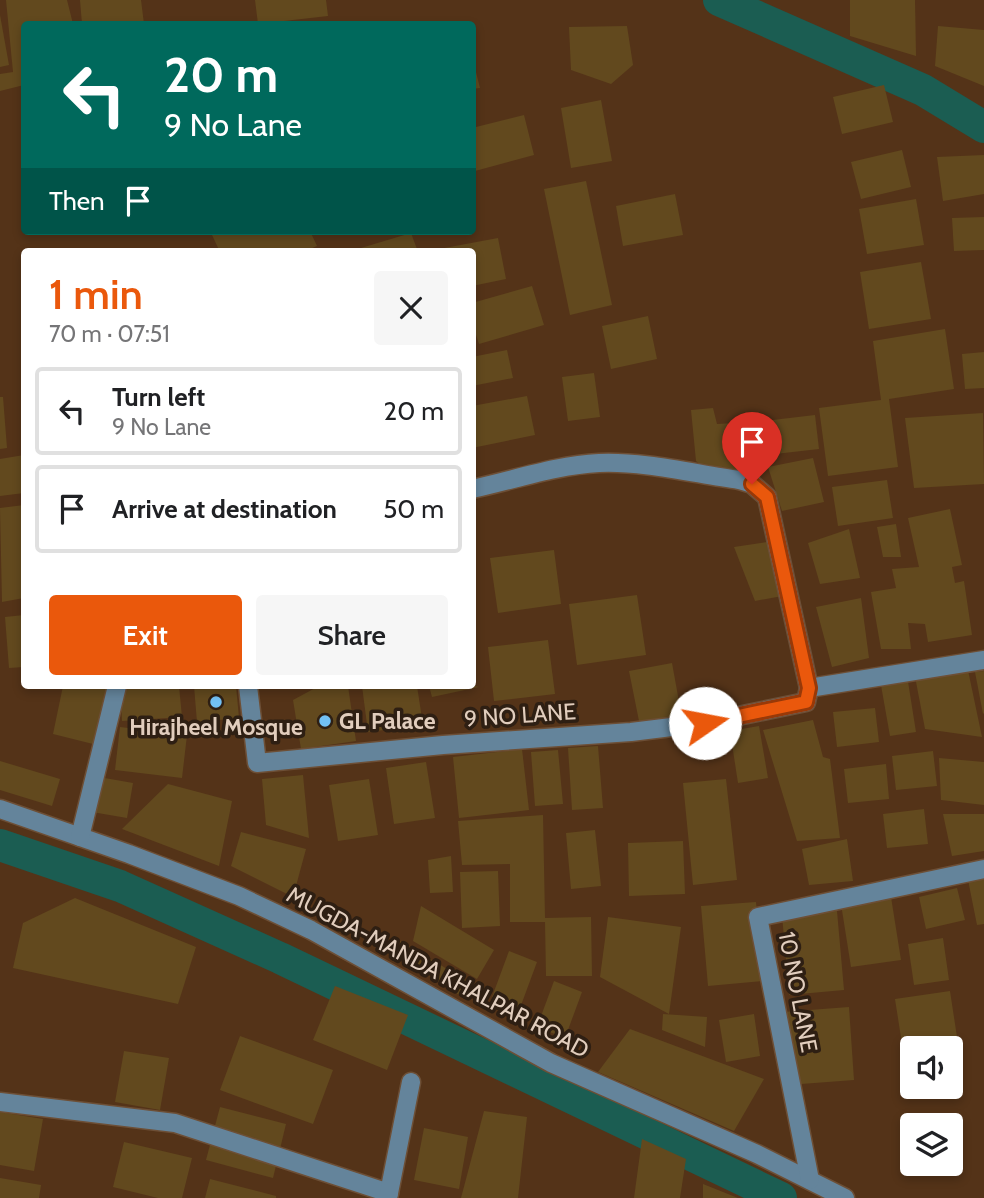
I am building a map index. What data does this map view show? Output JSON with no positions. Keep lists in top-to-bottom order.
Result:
{
  "streets": {
    "street": ["9 NO LANE", "MUGDA-MANDA KHALPAR ROAD", "10 NO LANE"]
  },
  "crossings": [
    ["MUGDA-MANDA KHALPAR ROAD", "10 NO LANE"]
  ],
  "places": ["Hirajheel Mosque", "GL Palace"],
  "page": {
    "turn": ["20 m", "9 No Lane"],
    "then": "Then",
    "heading": ["1 min", "70 m · 07:51"],
    "list": [
      {
        "name": "Turn left",
        "note": "9 No Lane",
        "value": "20 m"
      },
      {
        "name": "Arrive at destination",
        "value": "50 m"
      }
    ],
    "buttons": ["Exit", "Share"]
  }
}
